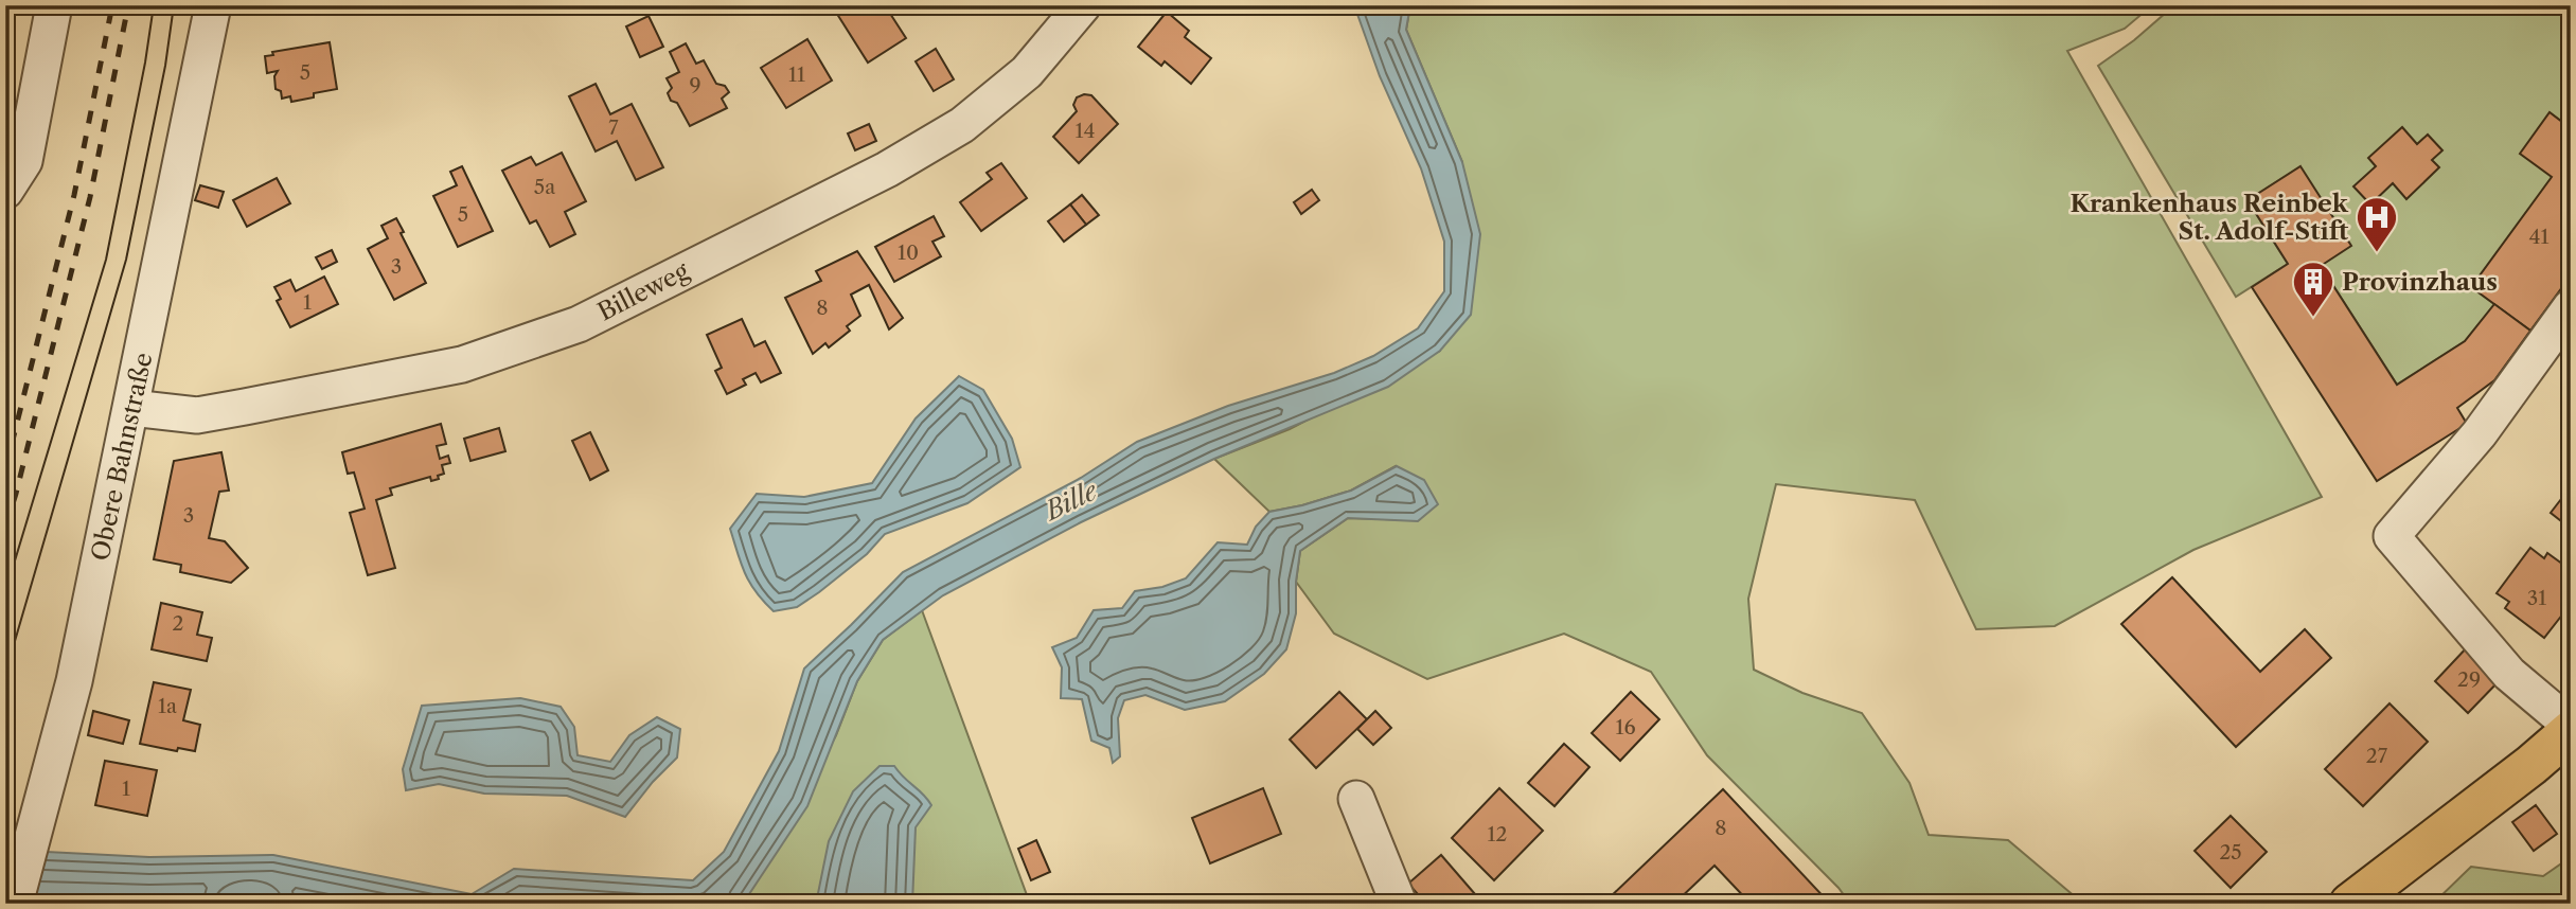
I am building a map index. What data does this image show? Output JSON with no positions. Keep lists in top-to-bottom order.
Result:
{
  "streets": {
    "street": ["Billeweg", "Obere Bahnstraße"]
  },
  "crossings": [
    ["Billeweg", "Obere Bahnstraße"]
  ],
  "water": ["Bille"],
  "places": {
    "hospital": ["Krankenhaus Reinbek St. Adolf-Stift"],
    "building": ["Provinzhaus"]
  },
  "house_numbers": [
    "5",
    "11",
    "9",
    "7",
    "14",
    "5a",
    "5",
    "41",
    "10",
    "3",
    "1",
    "8",
    "3",
    "31",
    "2",
    "29",
    "1a",
    "16",
    "27",
    "1",
    "8",
    "12",
    "25"
  ]
}
